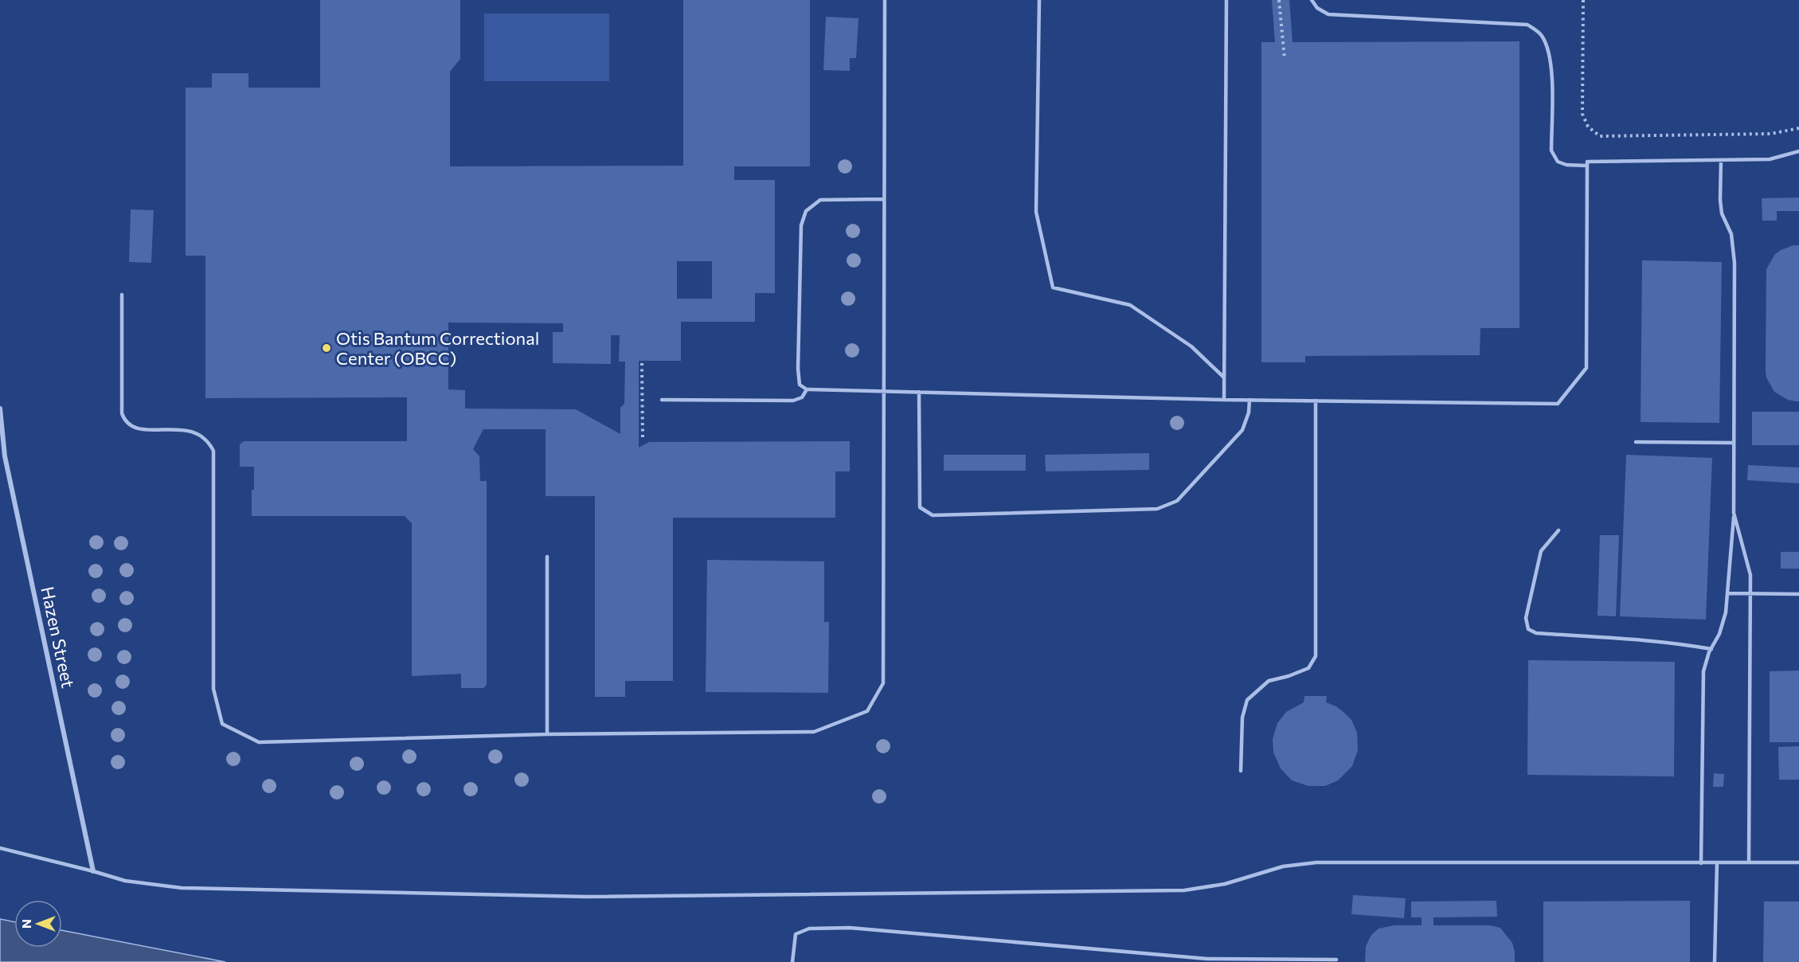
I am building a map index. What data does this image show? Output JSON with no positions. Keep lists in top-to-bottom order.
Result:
{
  "streets": {
    "street": ["Hazen Street"]
  },
  "places": ["Otis Bantum Correctional Center (OBCC)"],
  "north": "left"
}
